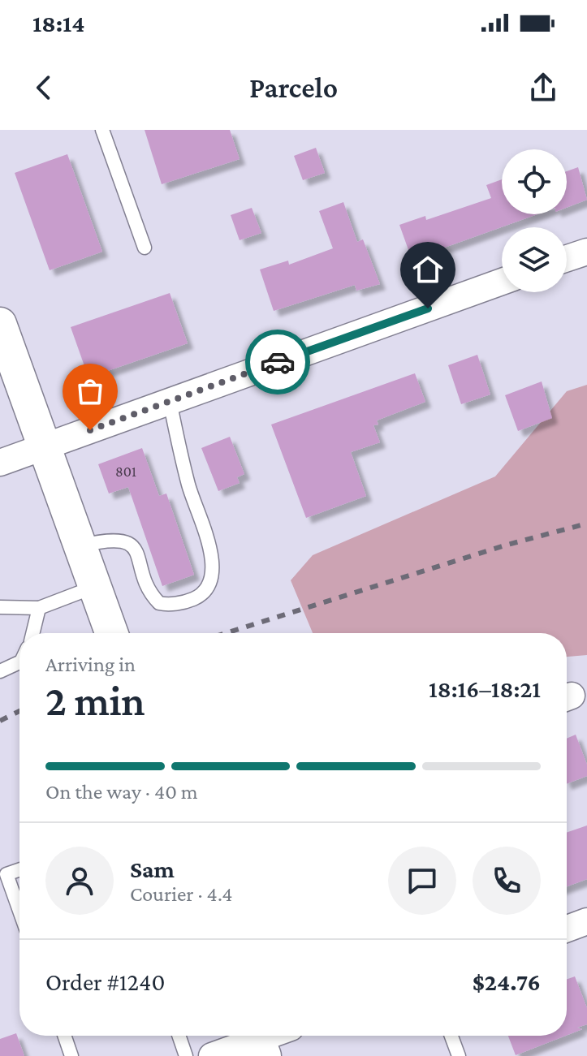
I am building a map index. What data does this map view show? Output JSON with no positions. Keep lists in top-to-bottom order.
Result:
{
  "house_numbers": ["801"],
  "page": {
    "status": "18:14",
    "header": "Parcelo",
    "heading": ["2 min", "Arriving in", "18:16–18:21"],
    "panel": [
      "Sam",
      "Courier · 4.4",
      "Order #1240",
      "$24.76"
    ],
    "bar": "On the way · 40 m"
  }
}
